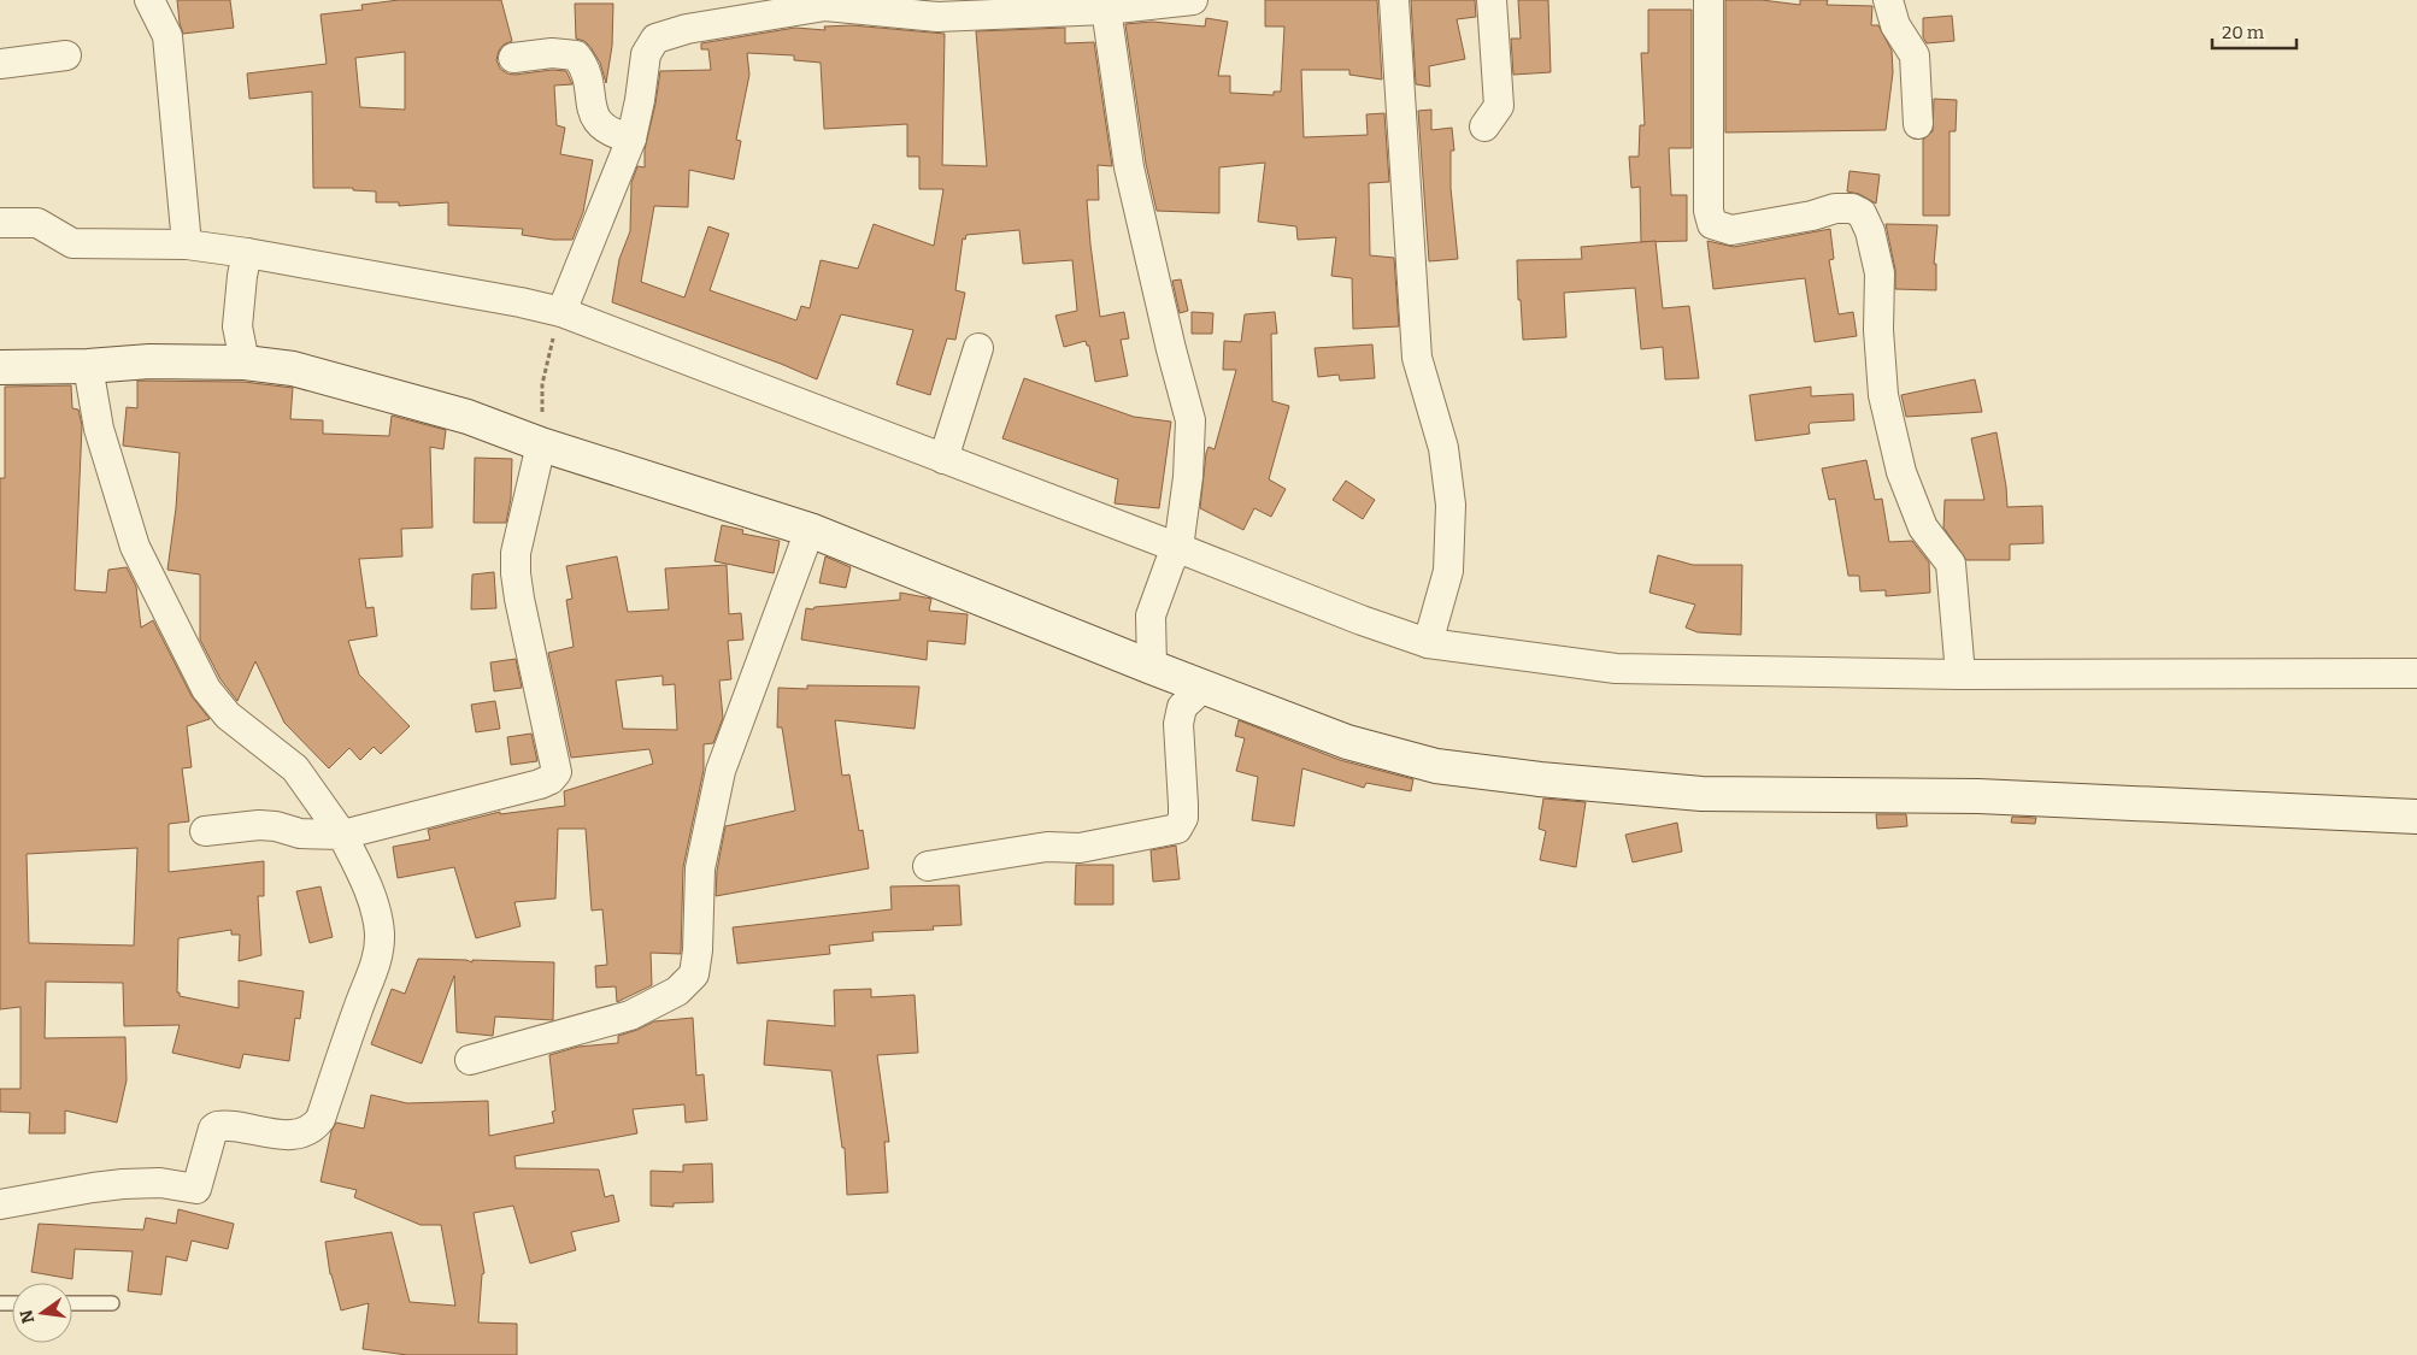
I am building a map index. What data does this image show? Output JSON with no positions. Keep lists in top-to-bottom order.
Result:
{
  "scale_bar": "20 m",
  "north": "left"
}
